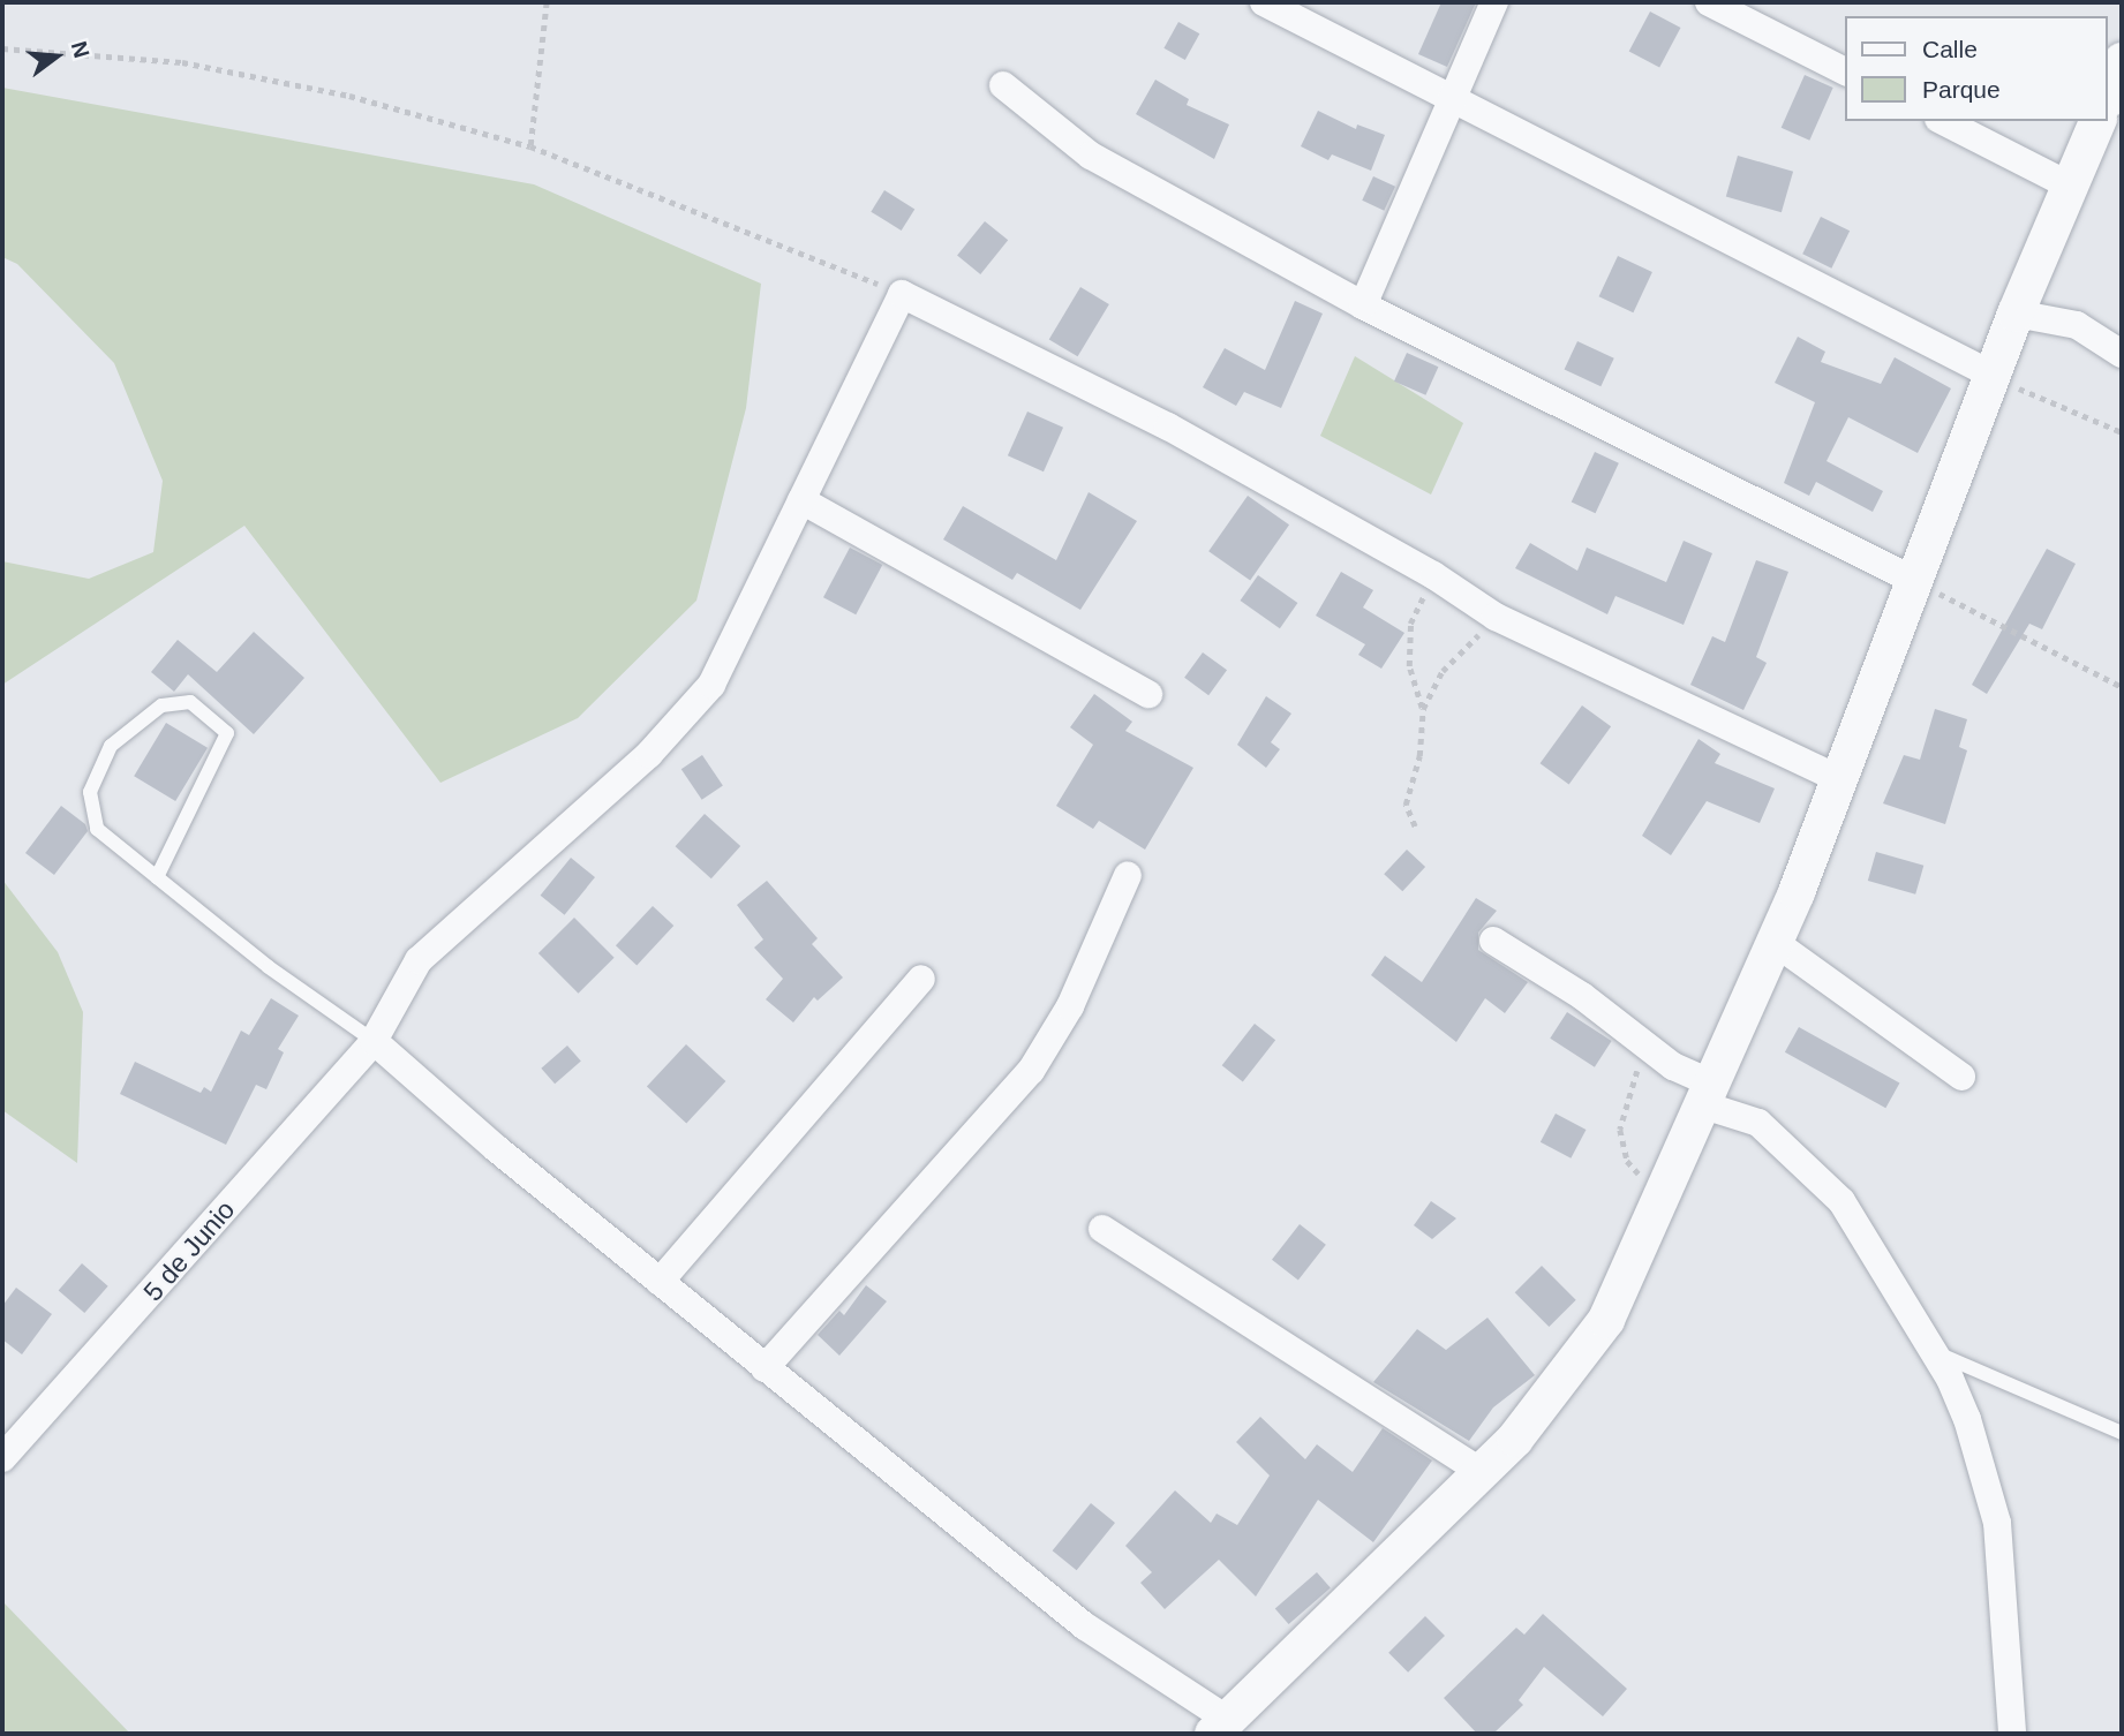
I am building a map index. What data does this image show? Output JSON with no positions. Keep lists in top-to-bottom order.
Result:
{
  "streets": {
    "street": ["5 de Junio"]
  },
  "legend": ["Calle", "Parque"],
  "north": "right"
}
